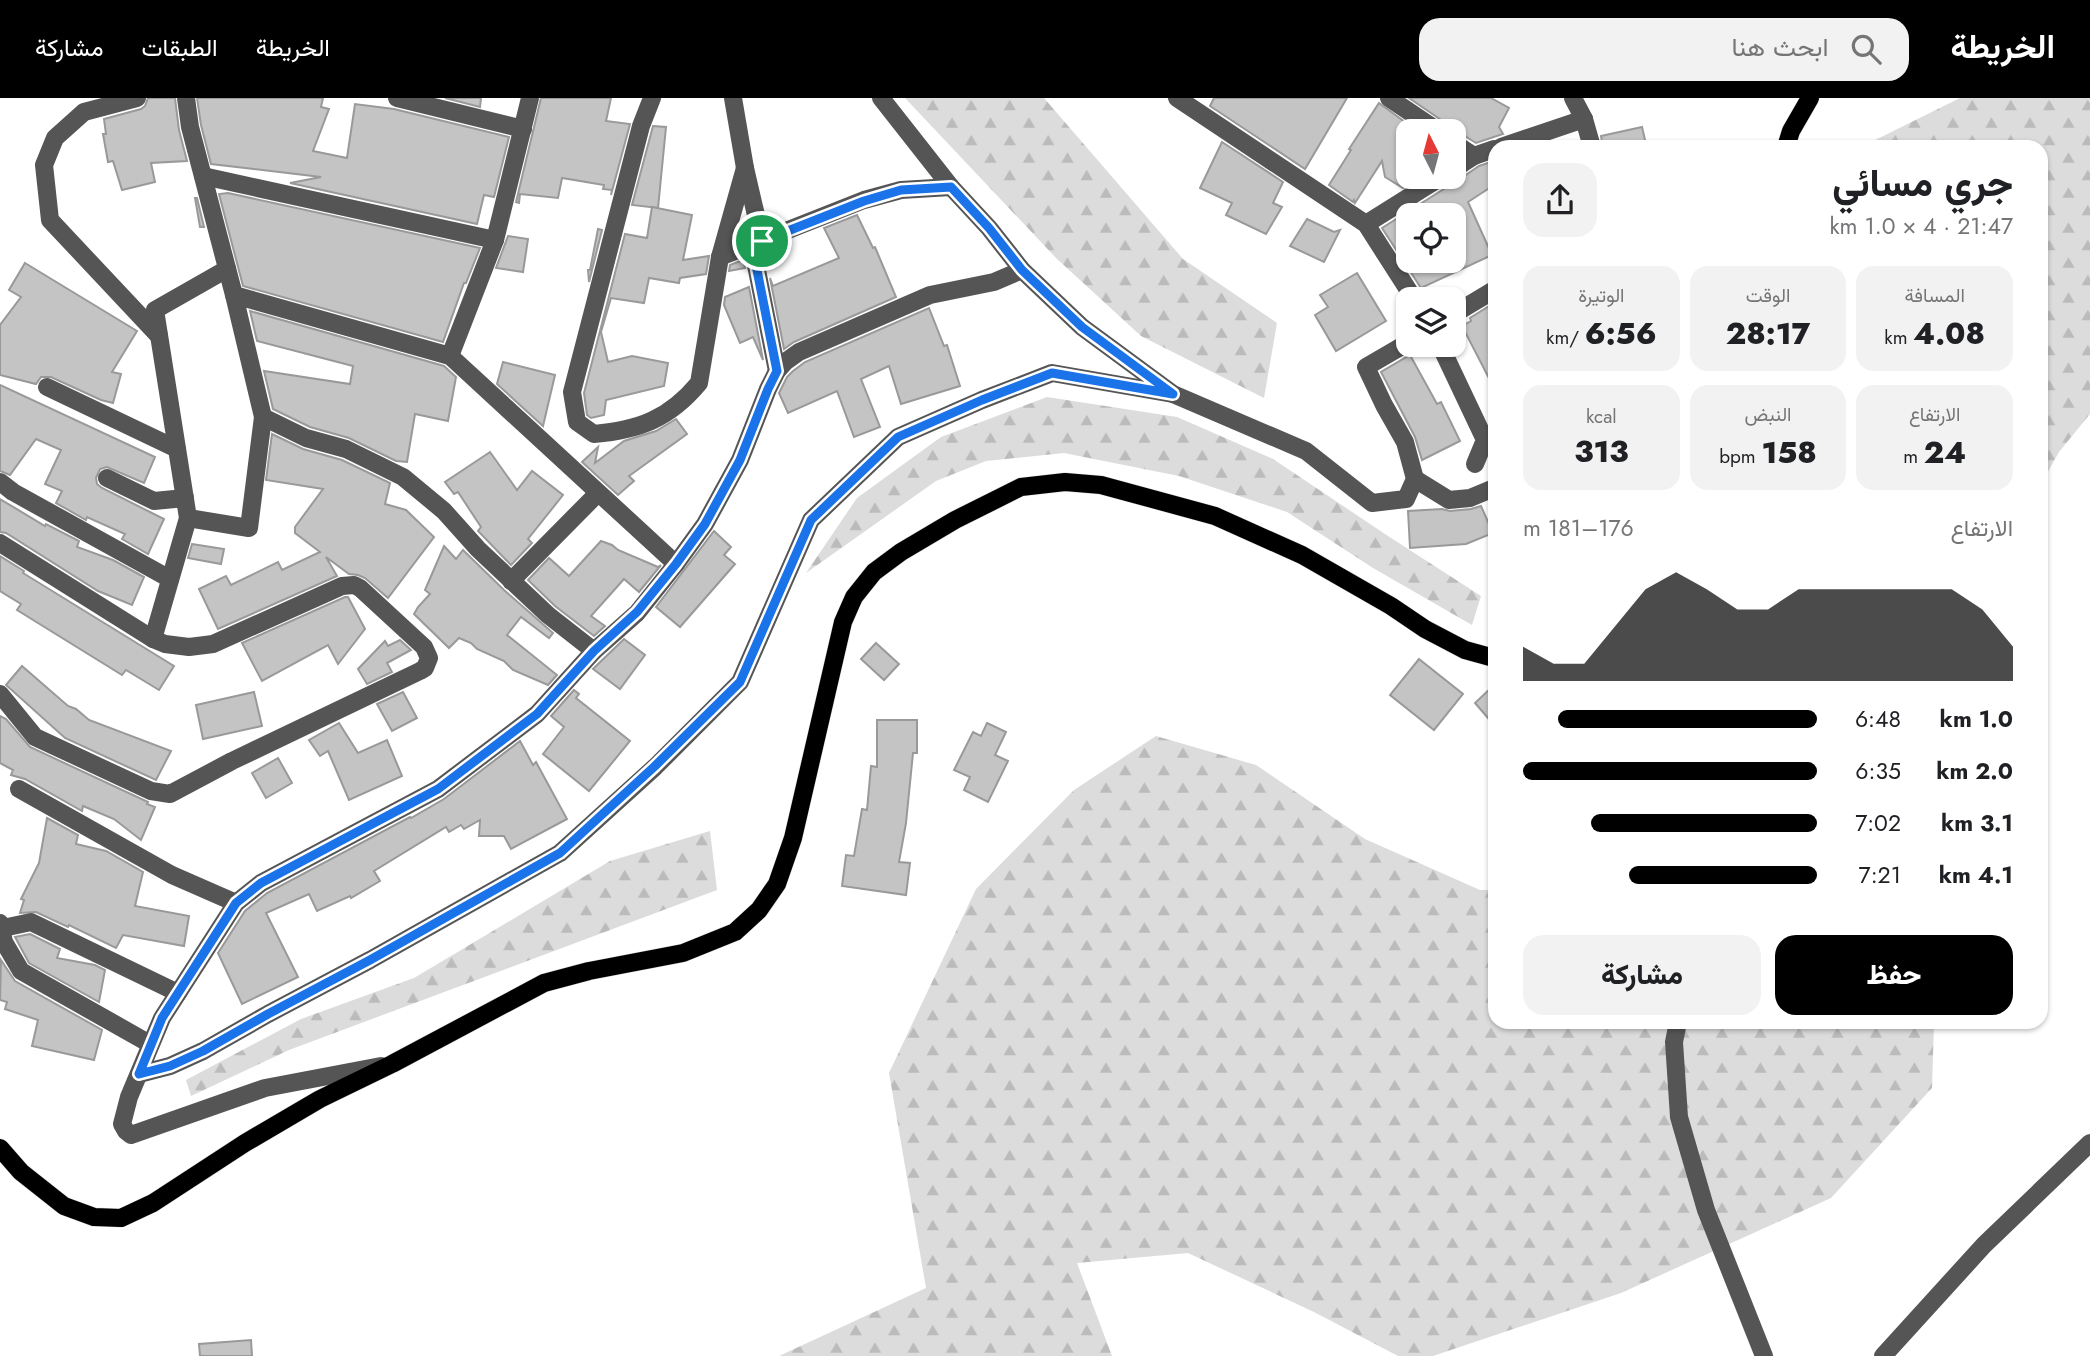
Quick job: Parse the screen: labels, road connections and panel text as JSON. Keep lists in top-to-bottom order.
{
  "north": "top",
  "page": {
    "header": "الخريطة",
    "search": "ابحث هنا",
    "nav": ["الخريطة", "الطبقات", "مشاركة"],
    "heading": ["جري مسائي", "21:47 · 4 × 1.0 km"],
    "stats": [
      ["المسافة", "4.08 km"],
      ["الوقت", "28:17"],
      ["الوتيرة", "6:56 /km"],
      ["الارتفاع", "24 m"],
      ["النبض", "158 bpm"],
      ["kcal", "313"]
    ],
    "chart": ["الارتفاع", "176–181 m"],
    "list": [
      {
        "name": "1.0 km",
        "note": "6:48"
      },
      {
        "name": "2.0 km",
        "note": "6:35"
      },
      {
        "name": "3.1 km",
        "note": "7:02"
      },
      {
        "name": "4.1 km",
        "note": "7:21"
      }
    ],
    "buttons": ["حفظ", "مشاركة"]
  }
}
